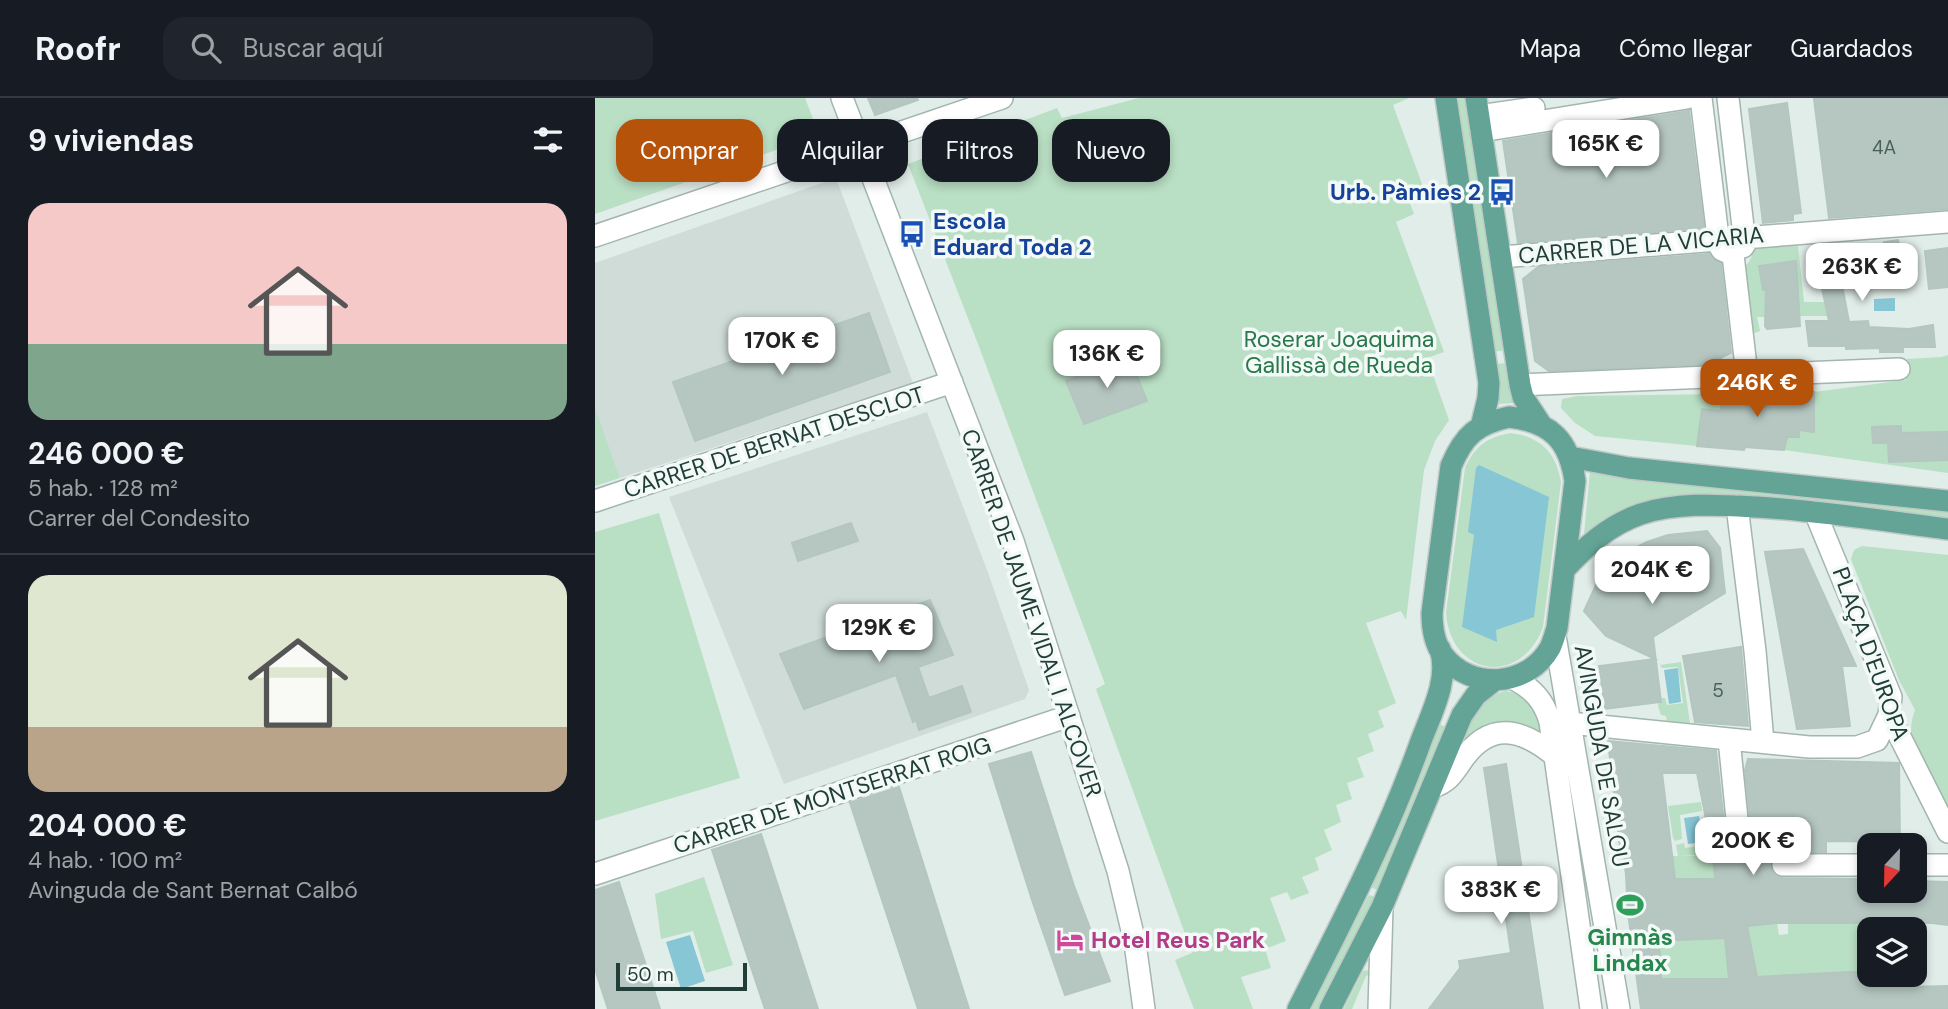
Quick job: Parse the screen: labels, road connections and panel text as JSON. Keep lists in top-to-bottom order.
{
  "streets": {
    "street": [
      "CARRER DE LA VICARIA",
      "CARRER DE BERNAT DESCLOT",
      "CARRER DE JAUME VIDAL I ALCOVER",
      "PLAÇA D'EUROPA",
      "AVINGUDA DE SALOU",
      "CARRER DE MONTSERRAT ROIG"
    ]
  },
  "crossings": [
    ["CARRER DE BERNAT DESCLOT", "CARRER DE JAUME VIDAL I ALCOVER"],
    ["CARRER DE JAUME VIDAL I ALCOVER", "CARRER DE MONTSERRAT ROIG"]
  ],
  "parks": ["Roserar Joaquima Gallissà de Rueda"],
  "places": {
    "bus stop": ["Urb. Pàmies 2", "Escola Eduard Toda 2"],
    "sports": ["Gimnàs Lindax"],
    "hotel": ["Hotel Reus Park"]
  },
  "house_numbers": ["4A", "5"],
  "scale_bar": "50 m",
  "north": "bottom",
  "page": {
    "header": "Roofr",
    "search": "Buscar aquí",
    "nav": ["Mapa", "Cómo llegar", "Guardados"],
    "heading": "9 viviendas",
    "chip": [
      "Comprar",
      "Alquilar",
      "Filtros",
      "Nuevo"
    ],
    "price": [
      "165K €",
      "263K €",
      "170K €",
      "136K €",
      "246K €",
      "204K €",
      "129K €",
      "200K €",
      "383K €"
    ],
    "list": [
      {
        "name": "246 000 €",
        "note": "5 hab. · 128 m² · Carrer del Condesito"
      },
      {
        "name": "204 000 €",
        "note": "4 hab. · 100 m² · Avinguda de Sant Bernat Calbó"
      }
    ],
    "scale": "50 m"
  }
}
